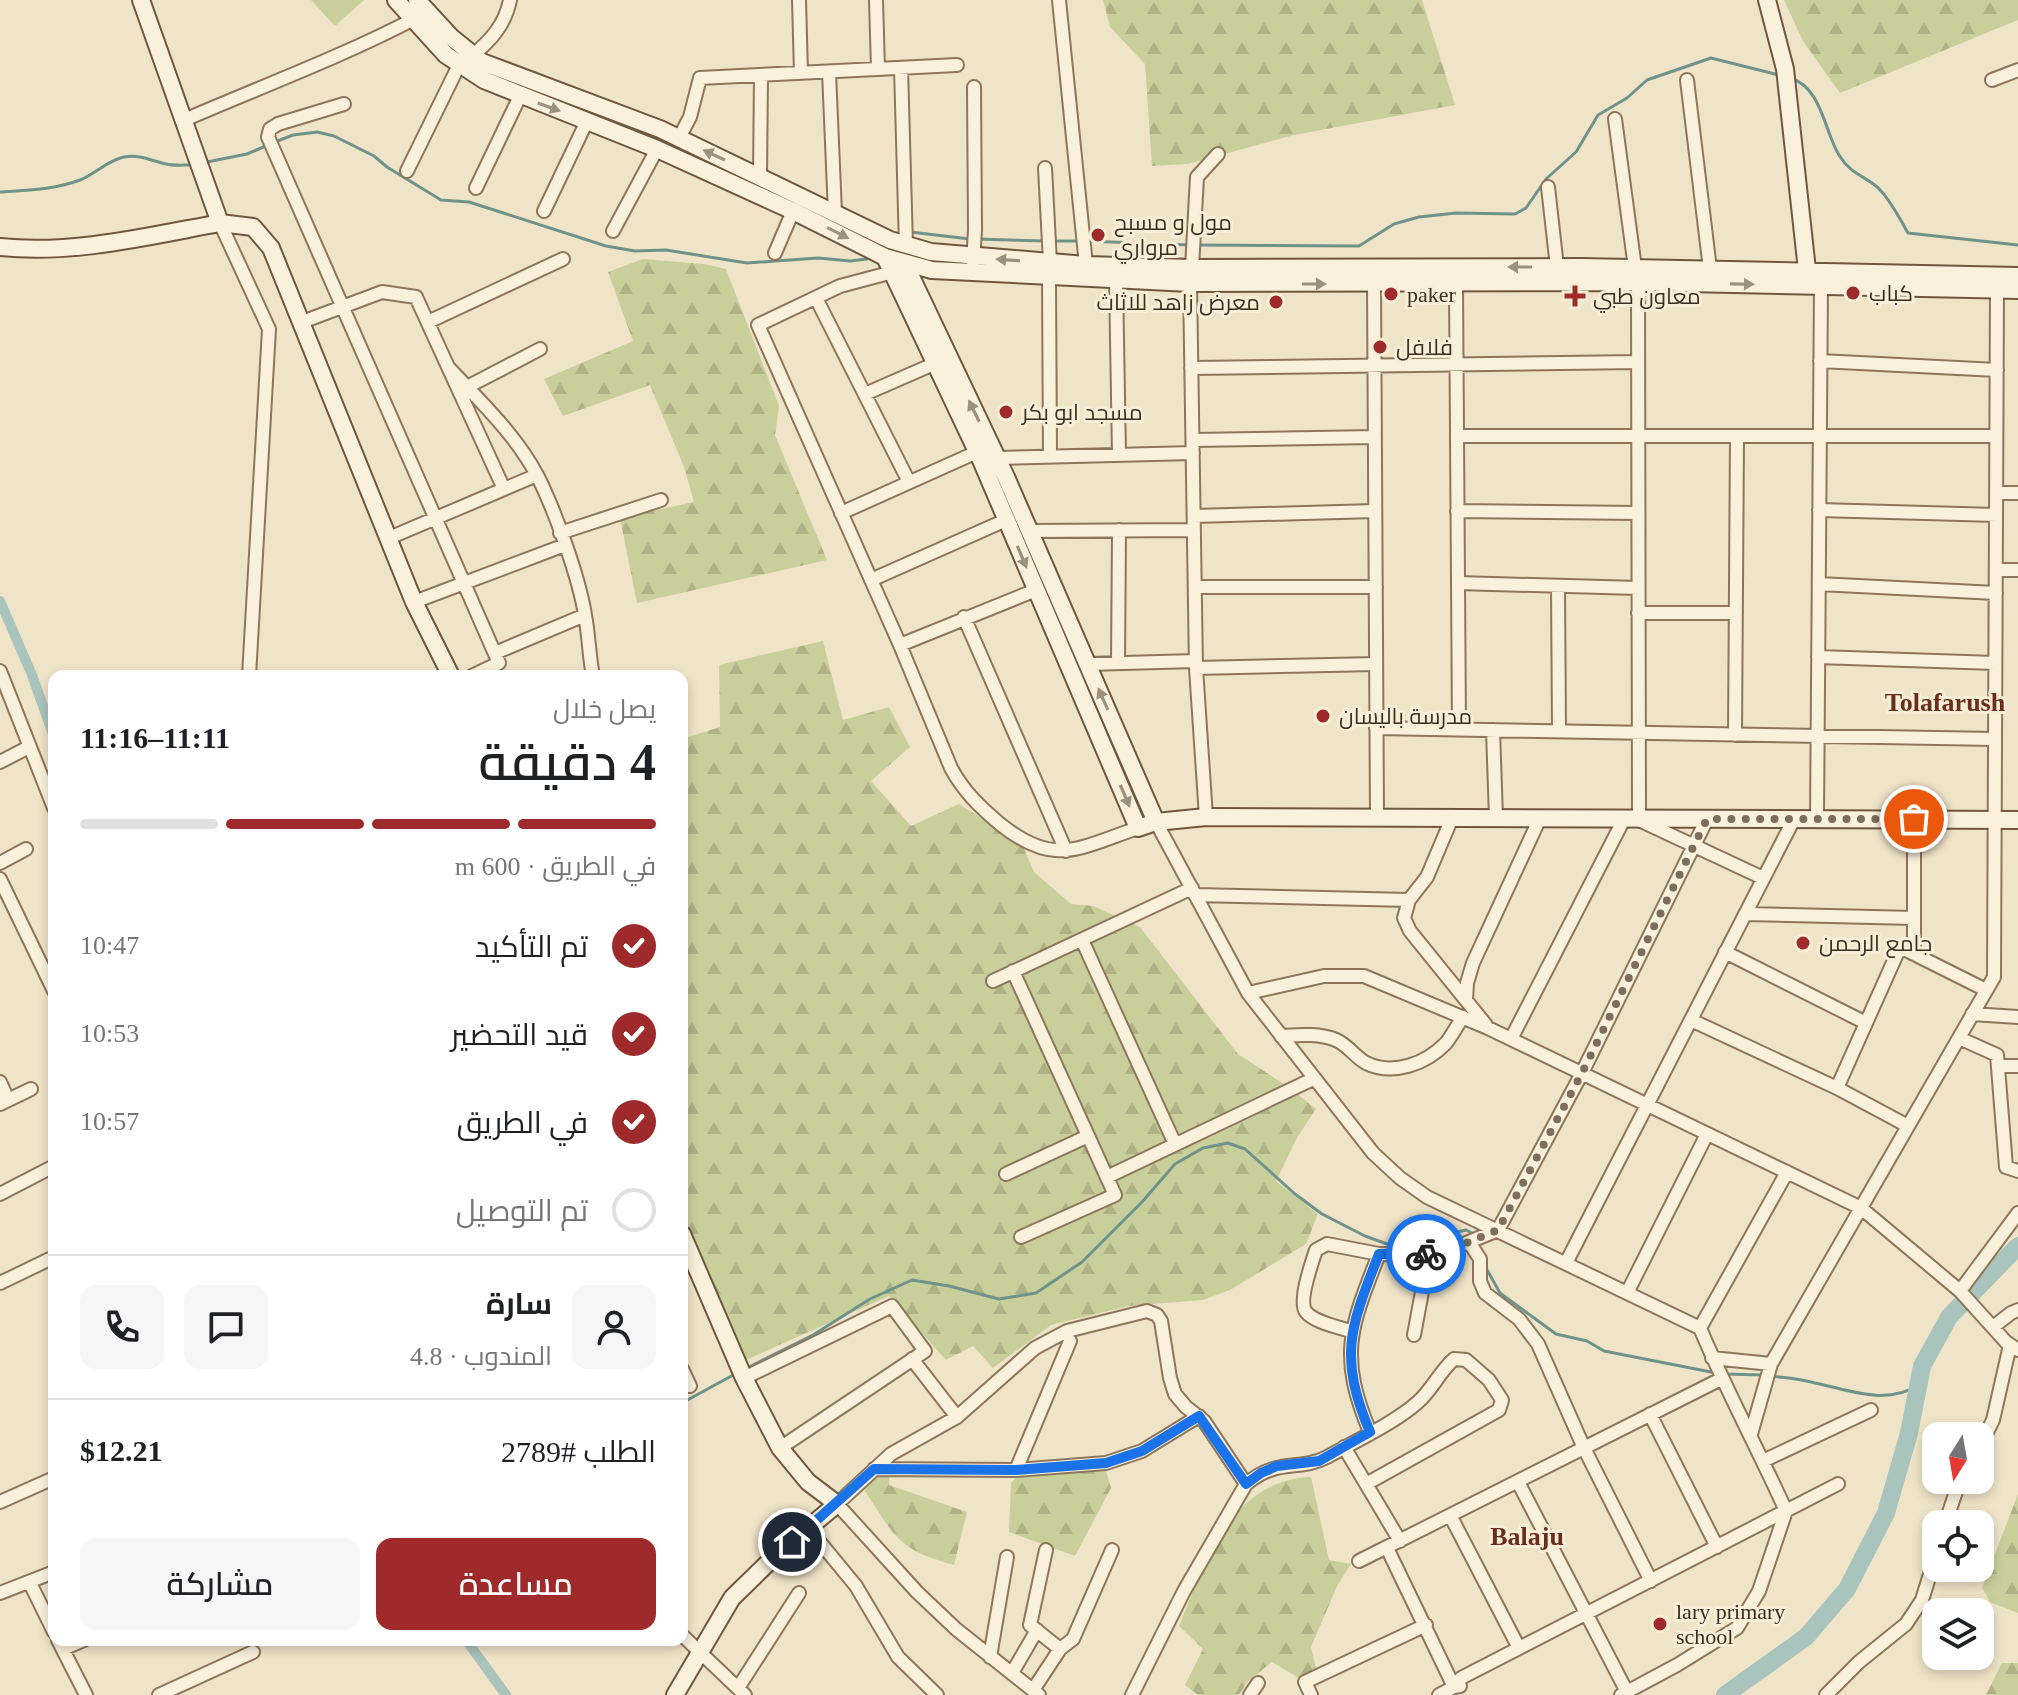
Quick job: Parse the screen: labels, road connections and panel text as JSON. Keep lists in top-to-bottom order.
{
  "districts": ["Tolafarush", "Balaju"],
  "places": {
    "other": [
      "مول و مسبح مرواري",
      "كباب",
      "paker",
      "معرض زاهد للاثاث",
      "فلافل",
      "مسجد ابو بكر",
      "مدرسة بالیسان",
      "جامع الرحمن",
      "lary primary school"
    ],
    "health": ["معاون طبي"]
  },
  "north": "bottom",
  "page": {
    "heading": ["4 دقيقة", "يصل خلال", "11:11–11:16"],
    "panel": [
      "سارة",
      "المندوب · 4.8",
      "الطلب #2789",
      "$12.21"
    ],
    "bar": "في الطريق · 600 m",
    "list": [
      ["تم التأكيد", "10:47"],
      ["قيد التحضير", "10:53"],
      ["في الطريق", "10:57"],
      "تم التوصيل"
    ],
    "buttons": ["مساعدة", "مشاركة"]
  }
}
